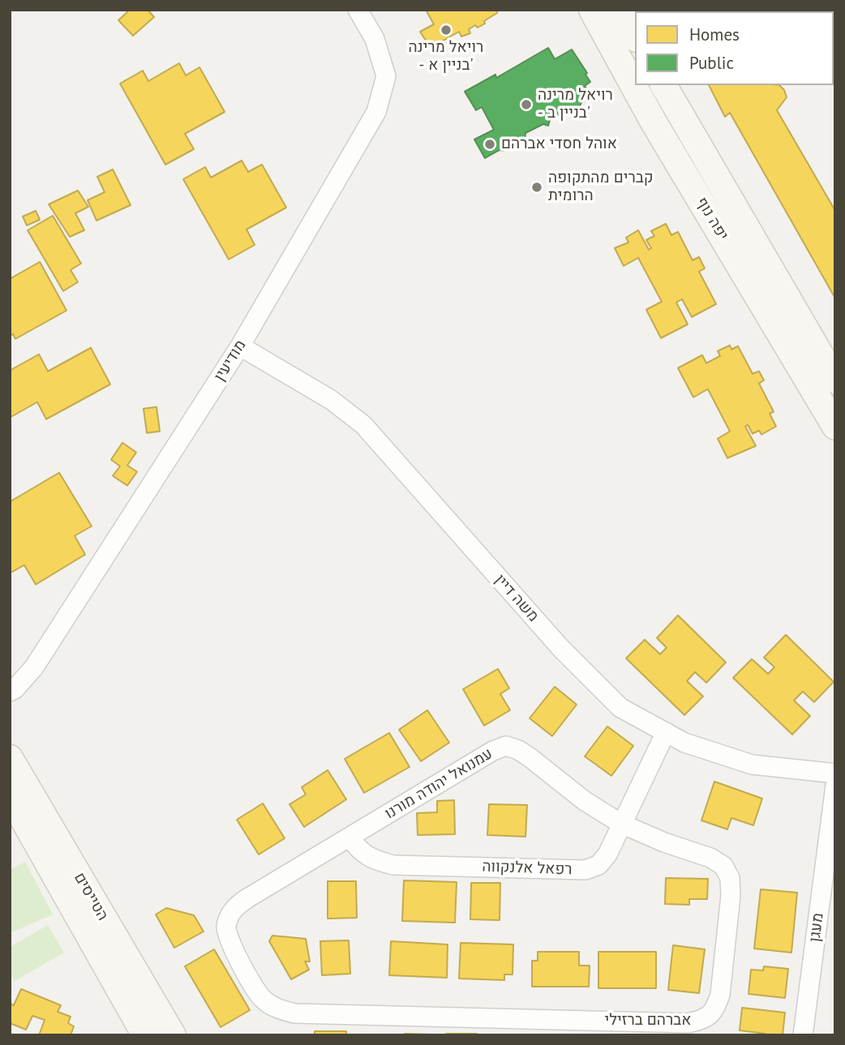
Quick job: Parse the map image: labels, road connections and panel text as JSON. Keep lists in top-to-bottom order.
{
  "streets": {
    "main road": ["יפה נוף", "הטייסים"],
    "street": [
      "מודיעין",
      "משה דיין",
      "עמנואל יהודה מורנו",
      "רפאל אלנקווה",
      "מעגן",
      "אברהם ברזילי"
    ]
  },
  "crossings": [
    ["מודיעין", "משה דיין"],
    ["משה דיין", "רפאל אלנקווה"],
    ["עמנואל יהודה מורנו", "רפאל אלנקווה"],
    ["עמנואל יהודה מורנו", "אברהם ברזילי"]
  ],
  "places": [
    "רויאל מרינה - בניין א'",
    "רויאל מרינה - בניין ב'",
    "אוהל חסדי אברהם",
    "קברים מהתקופה הרומית"
  ],
  "legend": ["Homes", "Public"]
}
